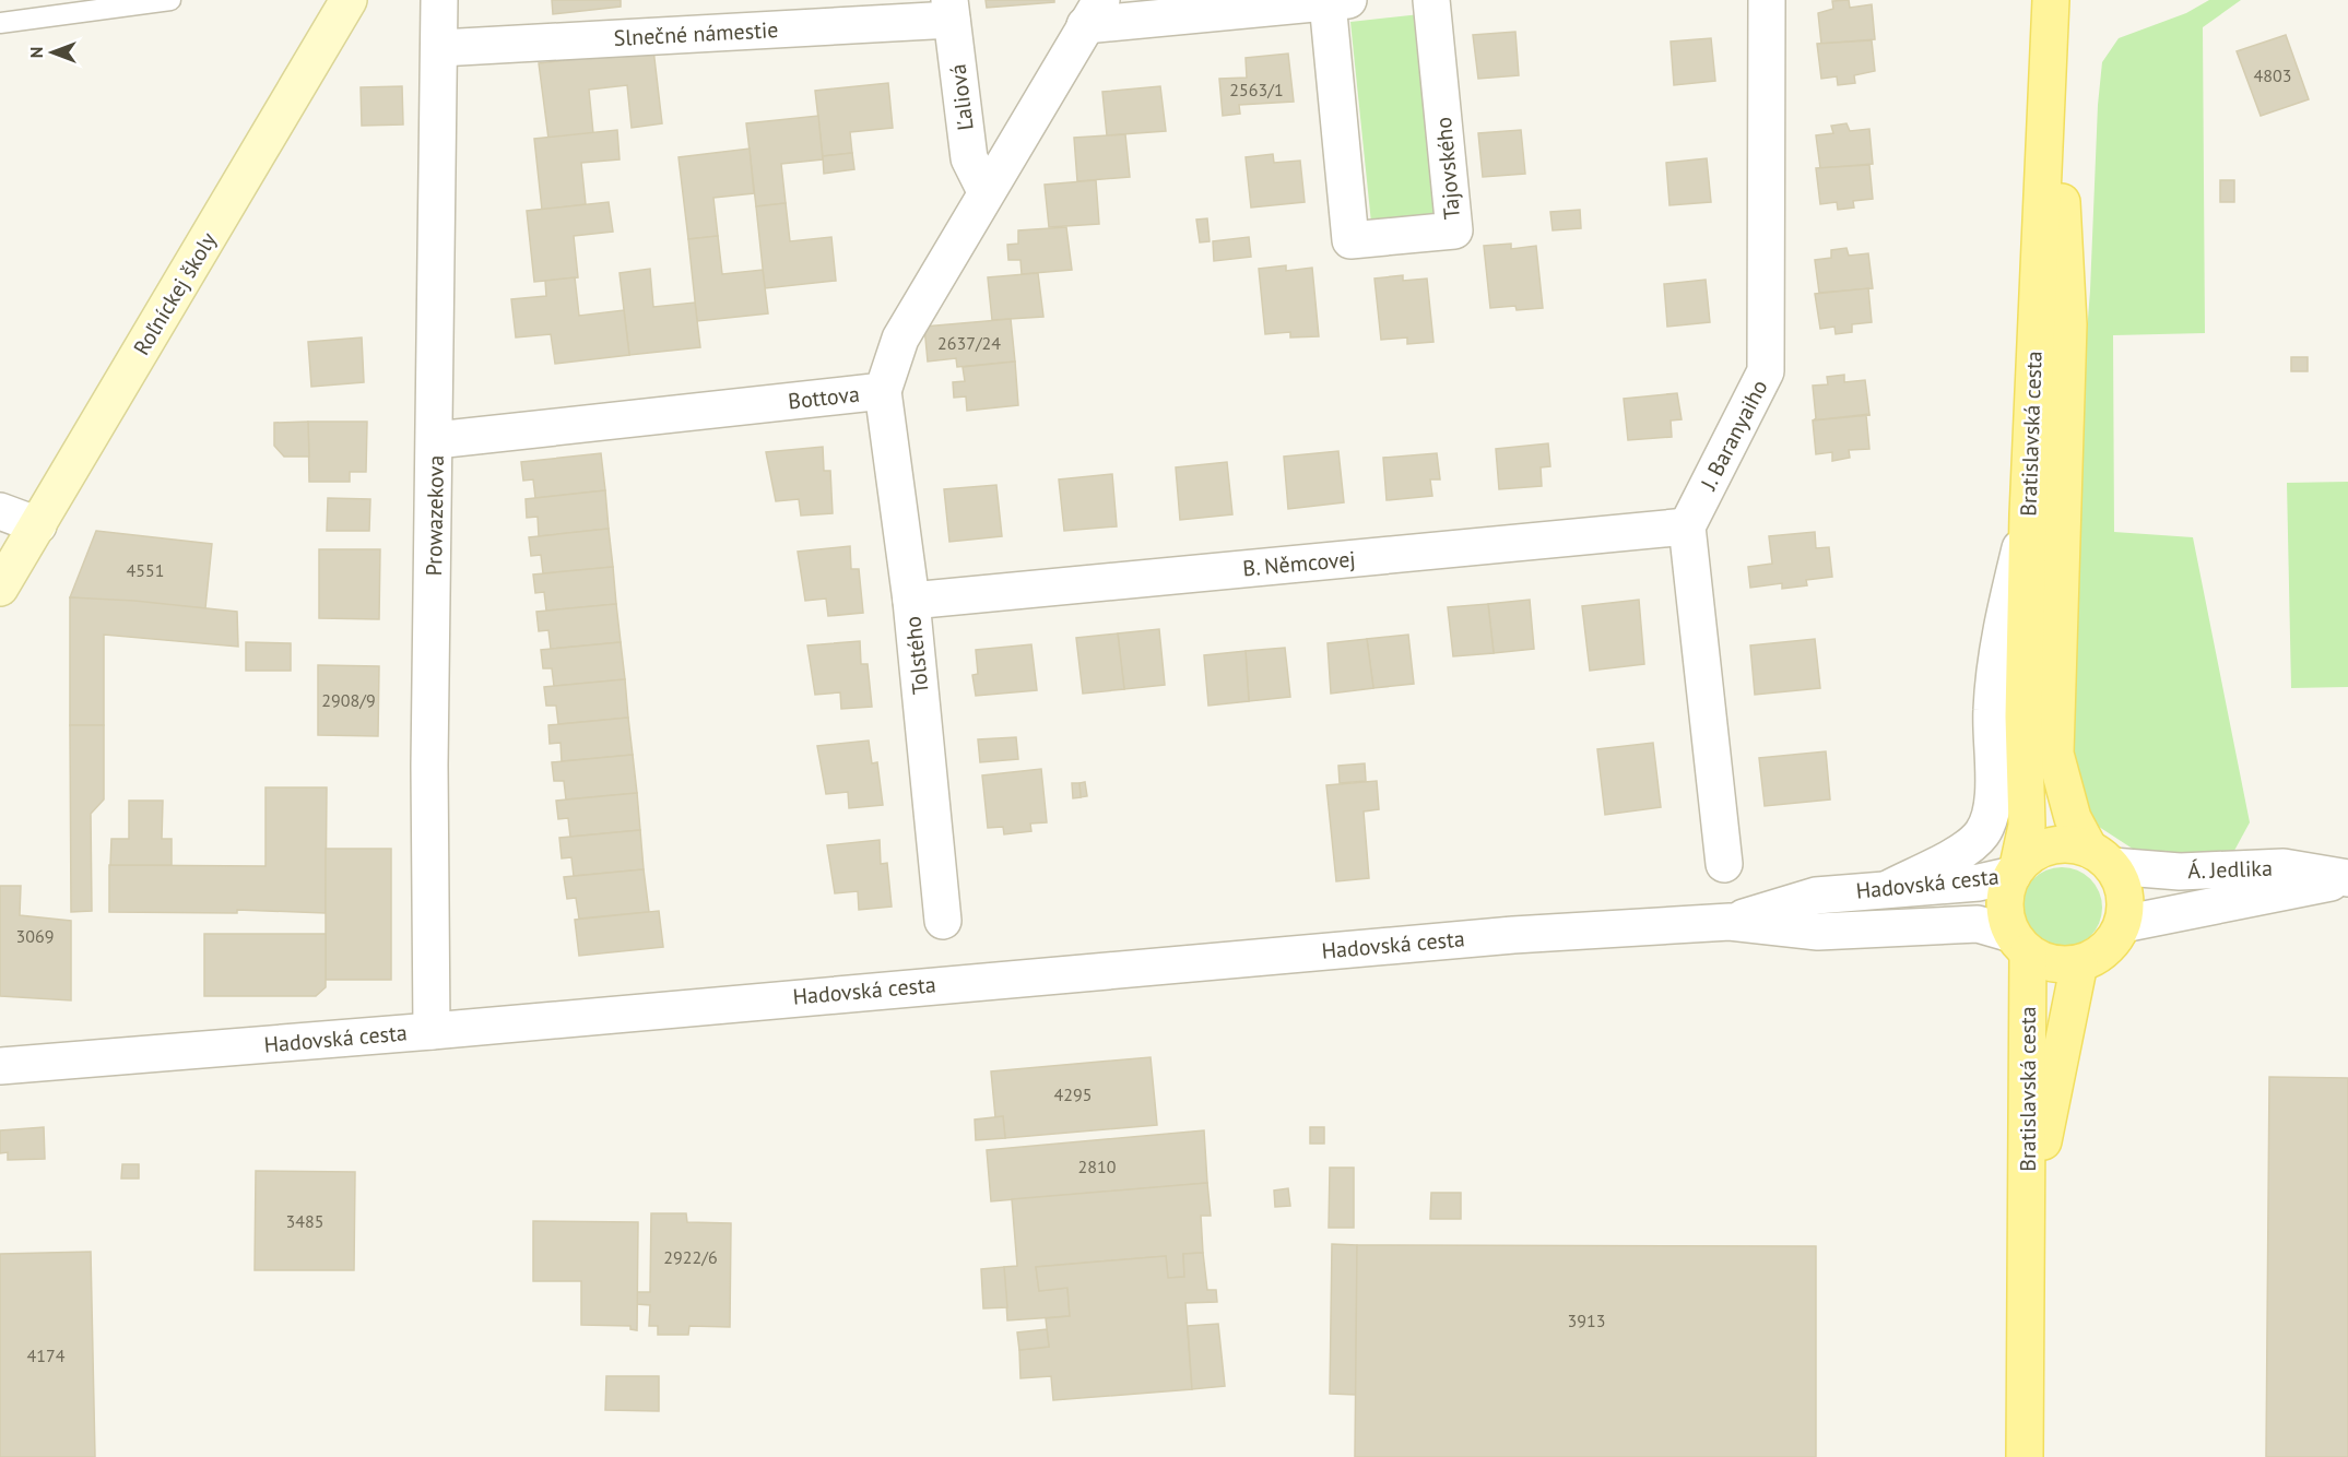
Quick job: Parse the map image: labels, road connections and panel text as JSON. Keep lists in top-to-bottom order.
{
  "streets": {
    "main road": ["Roľníckej školy", "Bratislavská cesta"],
    "street": [
      "Slnečné námestie",
      "Ľaliová",
      "Tajovského",
      "Bottova",
      "J. Baranyaiho",
      "Prowazekova",
      "B. Němcovej",
      "Tolstého",
      "Á. Jedlika",
      "Hadovská cesta"
    ]
  },
  "crossings": [
    ["Slnečné námestie", "Ľaliová"],
    ["Slnečné námestie", "Prowazekova"],
    ["Ľaliová", "Bottova"],
    ["Tajovského", "Bottova"],
    ["Bottova", "Prowazekova"],
    ["Bottova", "Tolstého"],
    ["Bratislavská cesta", "Á. Jedlika"],
    ["Bratislavská cesta", "Hadovská cesta"],
    ["J. Baranyaiho", "B. Němcovej"],
    ["Prowazekova", "Hadovská cesta"],
    ["B. Němcovej", "Tolstého"],
    ["Á. Jedlika", "Hadovská cesta"]
  ],
  "house_numbers": [
    "4803",
    "2563/1",
    "2637/24",
    "4551",
    "2908/9",
    "3069",
    "4295",
    "2810",
    "3485",
    "2922/6",
    "3913",
    "4174"
  ],
  "north": "left"
}
